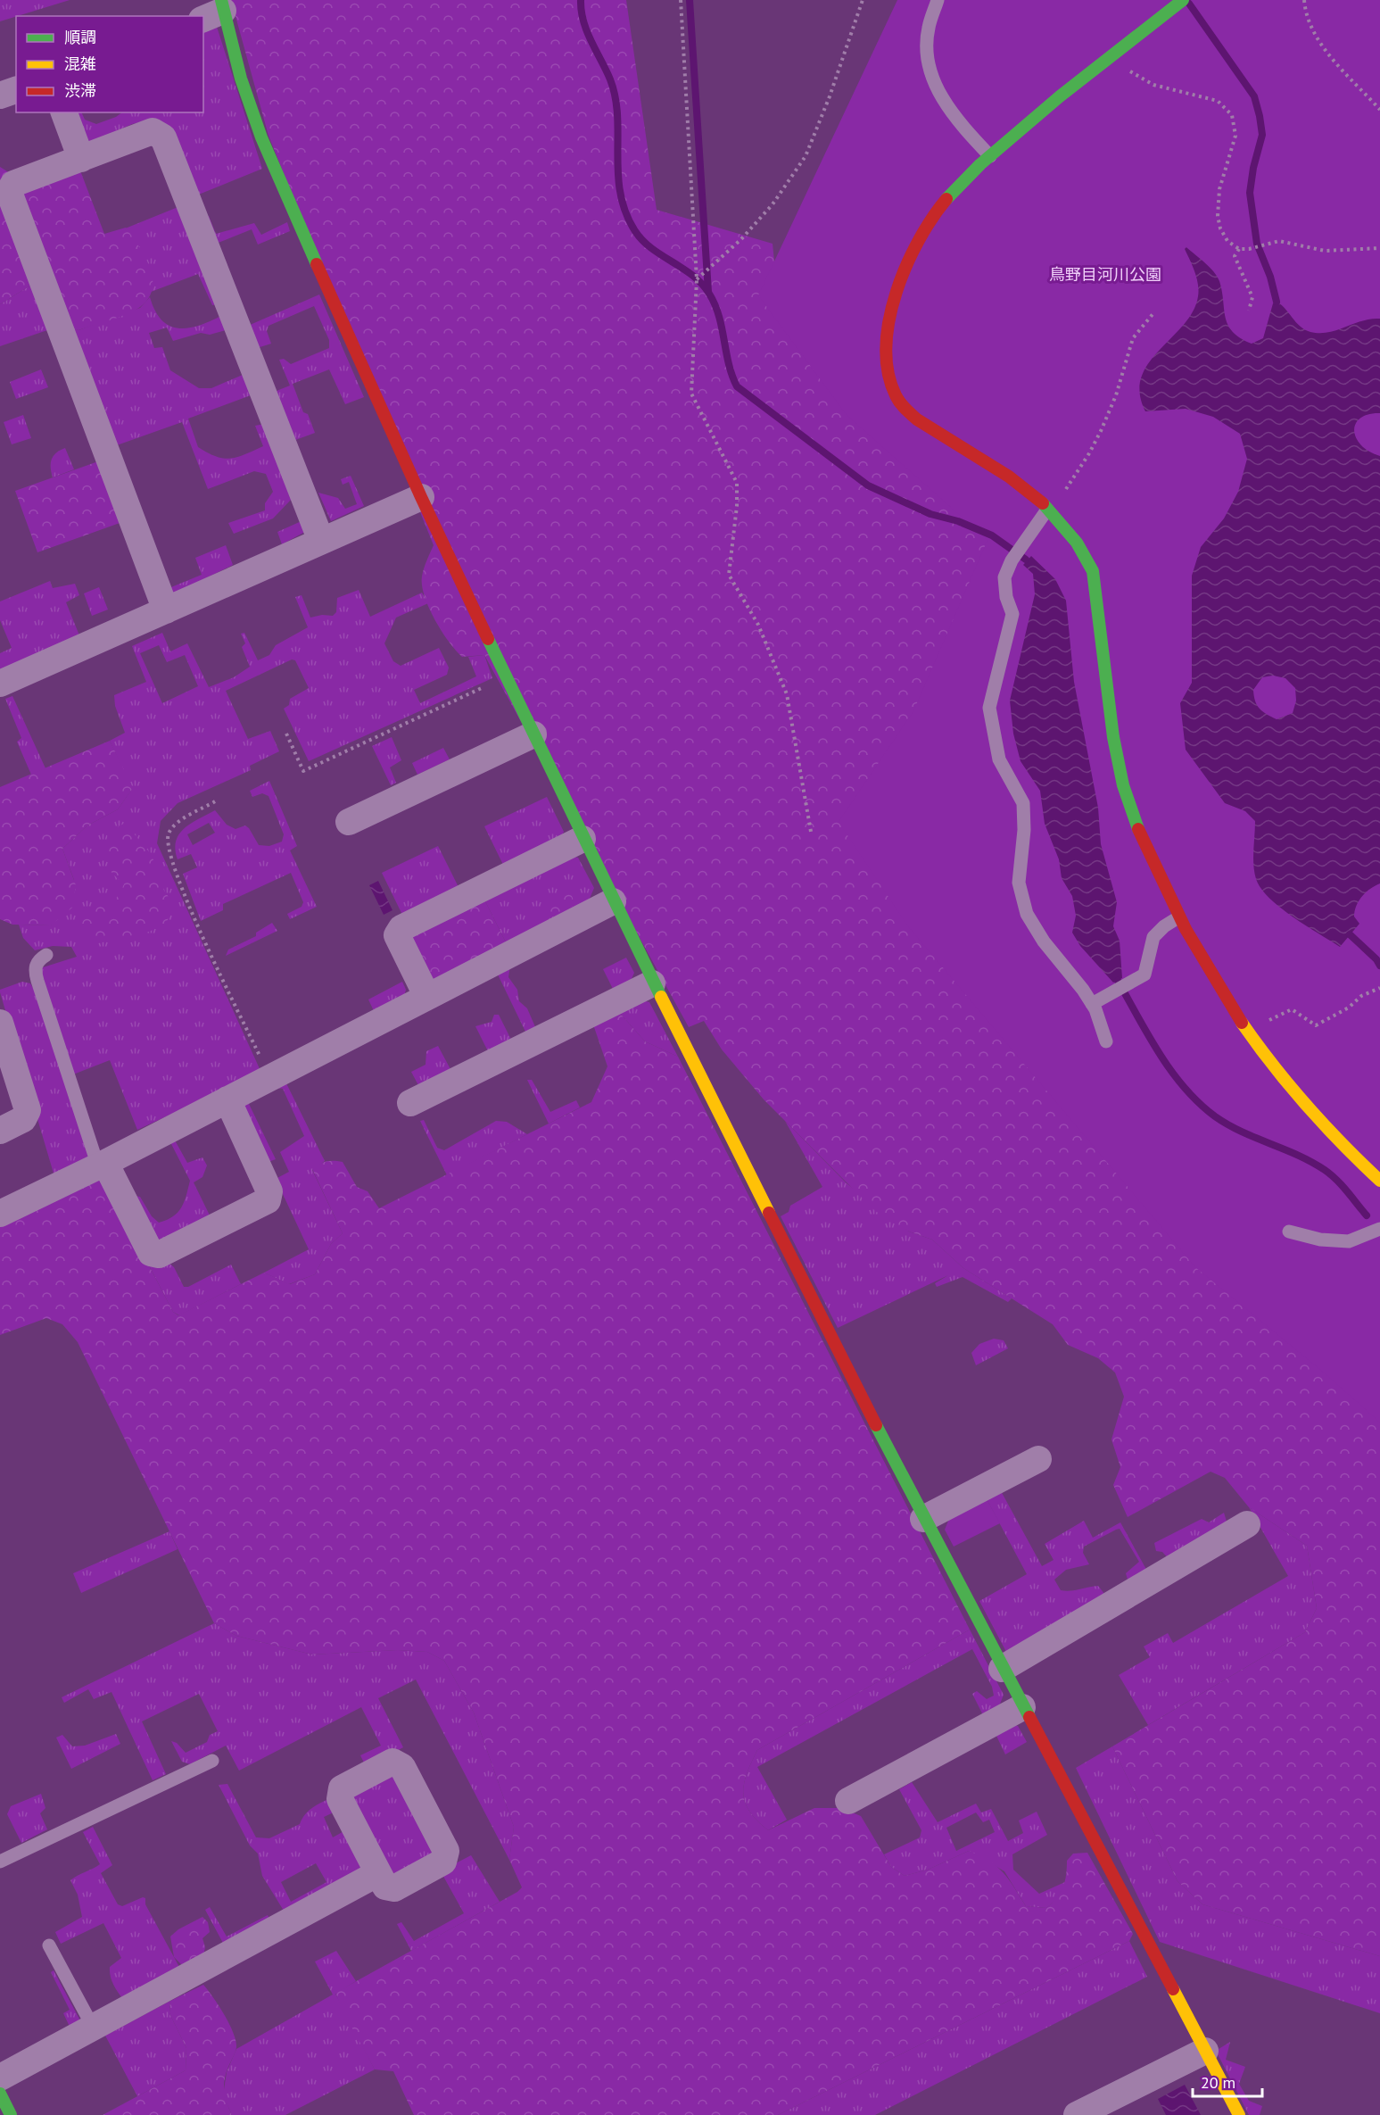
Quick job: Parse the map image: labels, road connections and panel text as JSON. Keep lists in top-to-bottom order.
{
  "parks": ["鳥野目河川公園"],
  "legend": ["順調", "混雑", "渋滞"],
  "scale_bar": "20 m"
}
